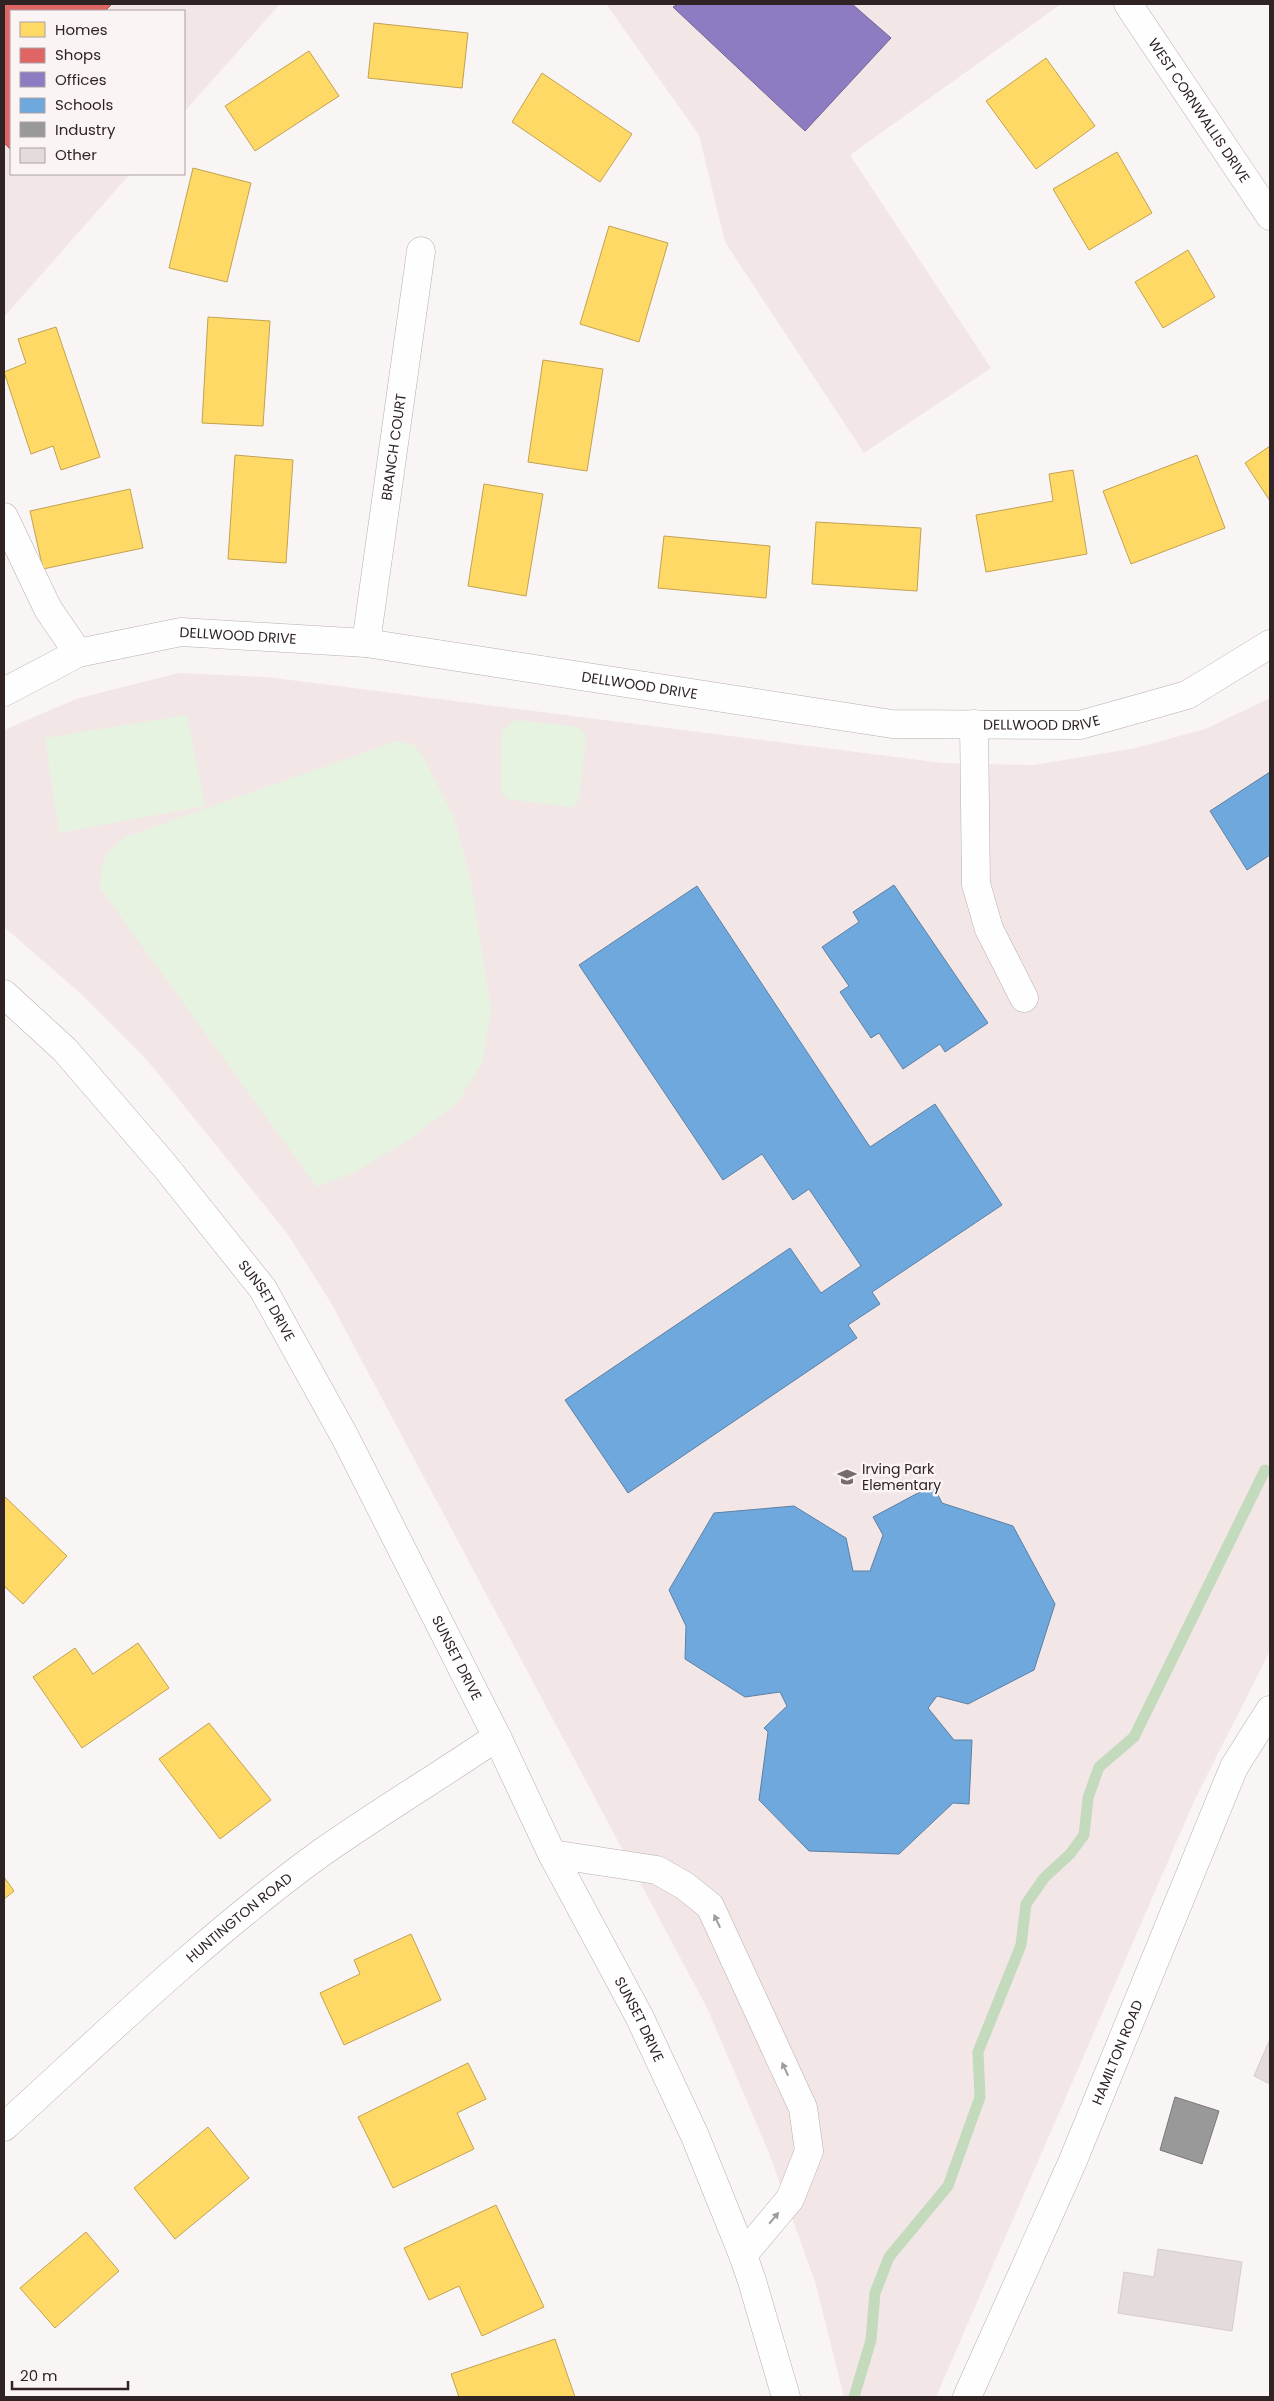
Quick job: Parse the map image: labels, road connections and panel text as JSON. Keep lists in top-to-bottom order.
{
  "streets": {
    "street": [
      "WEST CORNWALLIS DRIVE",
      "BRANCH COURT",
      "DELLWOOD DRIVE",
      "SUNSET DRIVE",
      "HUNTINGTON ROAD",
      "HAMILTON ROAD"
    ]
  },
  "crossings": [
    ["BRANCH COURT", "DELLWOOD DRIVE"],
    ["SUNSET DRIVE", "HUNTINGTON ROAD"]
  ],
  "places": {
    "school or university": ["Irving Park Elementary"]
  },
  "legend": [
    "Homes",
    "Shops",
    "Offices",
    "Schools",
    "Industry",
    "Other"
  ],
  "scale_bar": "20 m"
}
